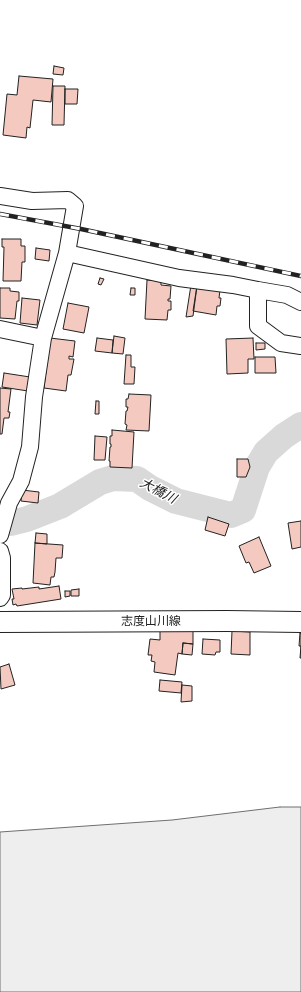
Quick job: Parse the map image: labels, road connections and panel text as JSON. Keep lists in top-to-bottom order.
{
  "streets": {
    "main road": ["志度山川線"]
  },
  "water": ["大橋川"]
}
